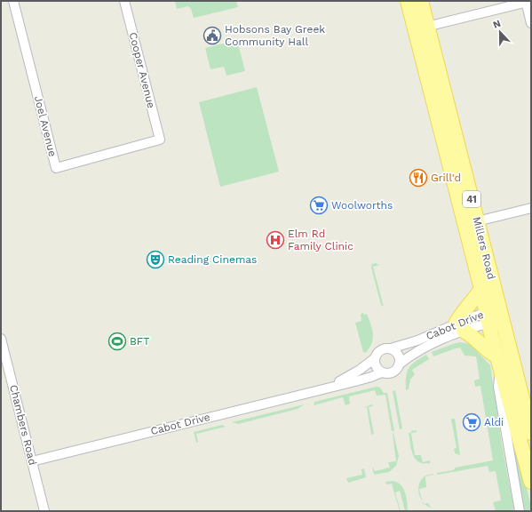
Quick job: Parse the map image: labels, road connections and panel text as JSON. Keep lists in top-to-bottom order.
{
  "streets": {
    "main road": ["41", "Millers Road"],
    "street": [
      "Cooper Avenue",
      "Joel Avenue",
      "Cabot Drive",
      "Chambers Road"
    ]
  },
  "crossings": [
    ["Cooper Avenue", "Joel Avenue"],
    ["Millers Road", "Cabot Drive"],
    ["Cabot Drive", "Chambers Road"]
  ],
  "places": {
    "public building": ["Hobsons Bay Greek Community Hall"],
    "restaurant": ["Grill'd"],
    "supermarket": ["Woolworths", "Aldi"],
    "hospital": ["Elm Rd Family Clinic"],
    "theatre": ["Reading Cinemas"],
    "sports": ["BFT"]
  },
  "north": "top"
}
